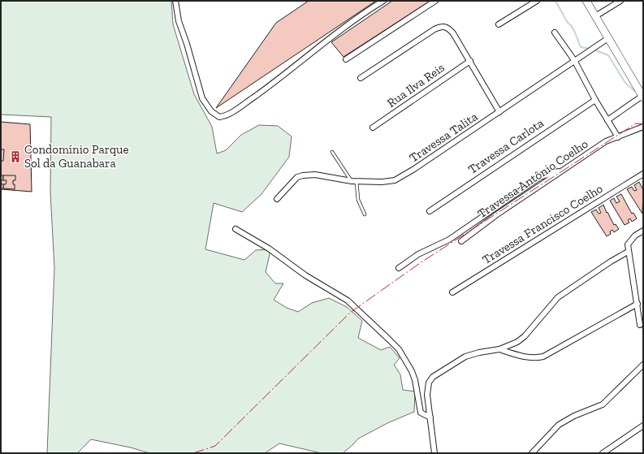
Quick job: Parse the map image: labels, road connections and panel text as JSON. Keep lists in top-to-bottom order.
{
  "streets": {
    "street": [
      "Rua Ilva Reis",
      "Travessa Talita",
      "Travessa Carlota",
      "Travessa Antônio Coelho",
      "Travessa Francisco Coelho"
    ]
  },
  "places": {
    "building": ["Condomínio Parque Sol da Guanabara"]
  }
}
